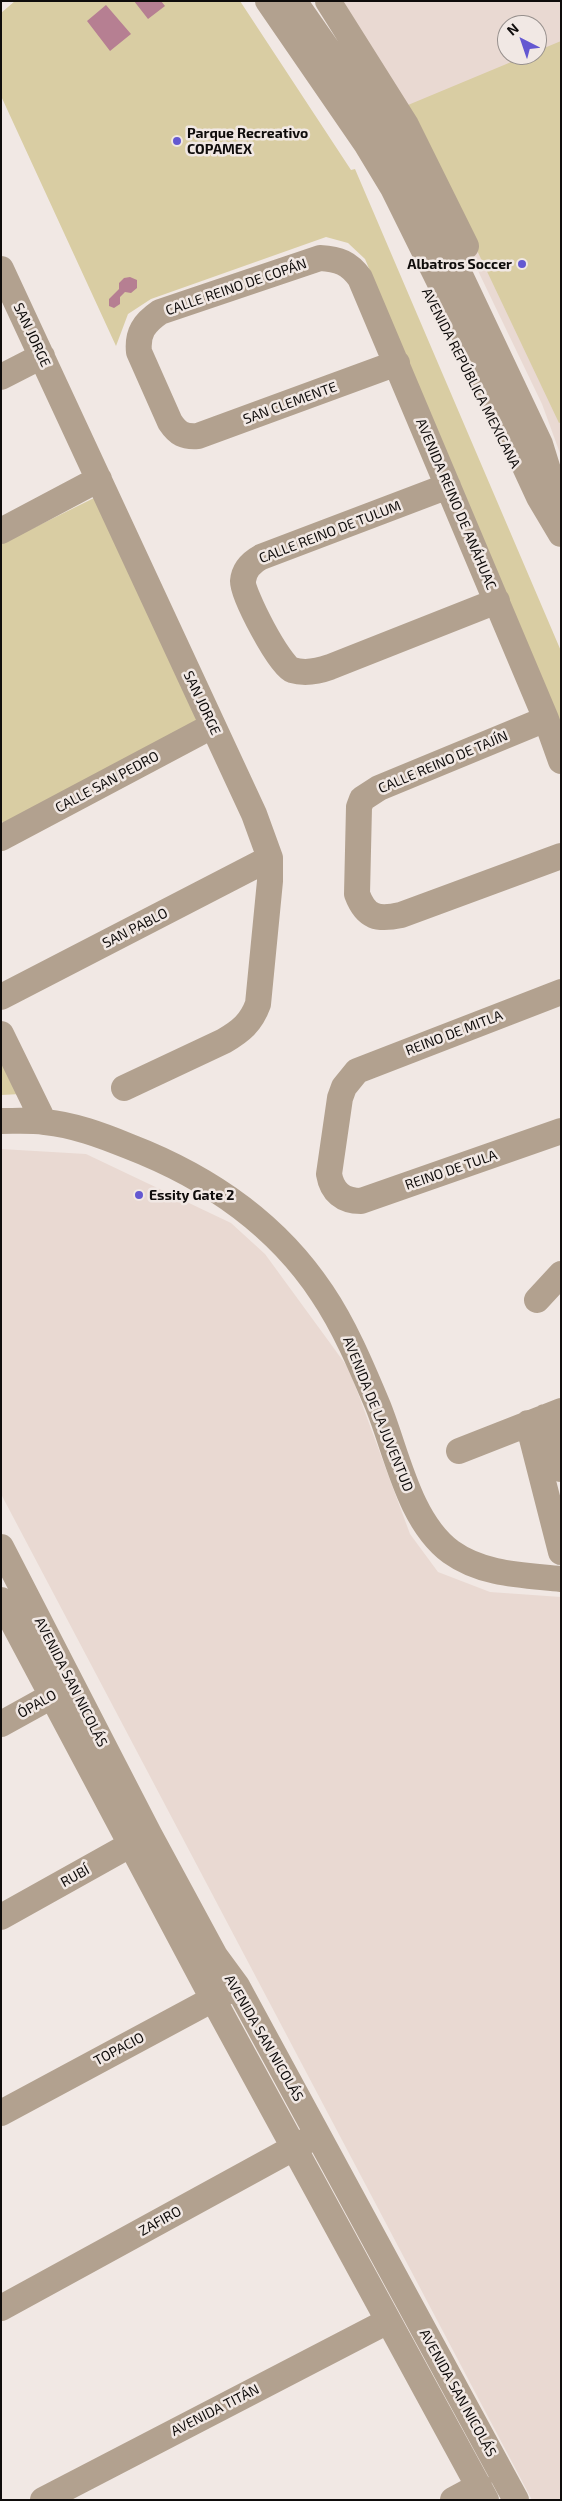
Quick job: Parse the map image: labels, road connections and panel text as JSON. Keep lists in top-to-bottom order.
{
  "streets": {
    "street": [
      "CALLE REINO DE COPÁN",
      "SAN JORGE",
      "AVENIDA REPÚBLICA MEXICANA",
      "SAN CLEMENTE",
      "AVENIDA REINO DE ANÁHUAC",
      "CALLE REINO DE TULUM",
      "CALLE REINO DE TAJÍN",
      "CALLE SAN PEDRO",
      "SAN PABLO",
      "REINO DE MITLA",
      "REINO DE TULA",
      "AVENIDA DE LA JUVENTUD",
      "AVENIDA SAN NICOLÁS",
      "ÓPALO",
      "RUBÍ",
      "TOPACIO",
      "ZAFIRO",
      "AVENIDA TITÁN"
    ]
  },
  "crossings": [
    ["CALLE REINO DE COPÁN", "SAN CLEMENTE"],
    ["CALLE REINO DE COPÁN", "AVENIDA REINO DE ANÁHUAC"],
    ["SAN JORGE", "CALLE SAN PEDRO"],
    ["SAN JORGE", "SAN PABLO"],
    ["SAN CLEMENTE", "AVENIDA REINO DE ANÁHUAC"],
    ["AVENIDA REINO DE ANÁHUAC", "CALLE REINO DE TULUM"],
    ["AVENIDA REINO DE ANÁHUAC", "CALLE REINO DE TAJÍN"],
    ["REINO DE MITLA", "REINO DE TULA"],
    ["AVENIDA SAN NICOLÁS", "ÓPALO"],
    ["AVENIDA SAN NICOLÁS", "RUBÍ"],
    ["AVENIDA SAN NICOLÁS", "TOPACIO"],
    ["AVENIDA SAN NICOLÁS", "ZAFIRO"],
    ["AVENIDA SAN NICOLÁS", "AVENIDA TITÁN"]
  ],
  "places": ["Parque Recreativo COPAMEX", "Albatros Soccer", "Essity Gate 2"],
  "north": "top left"
}
